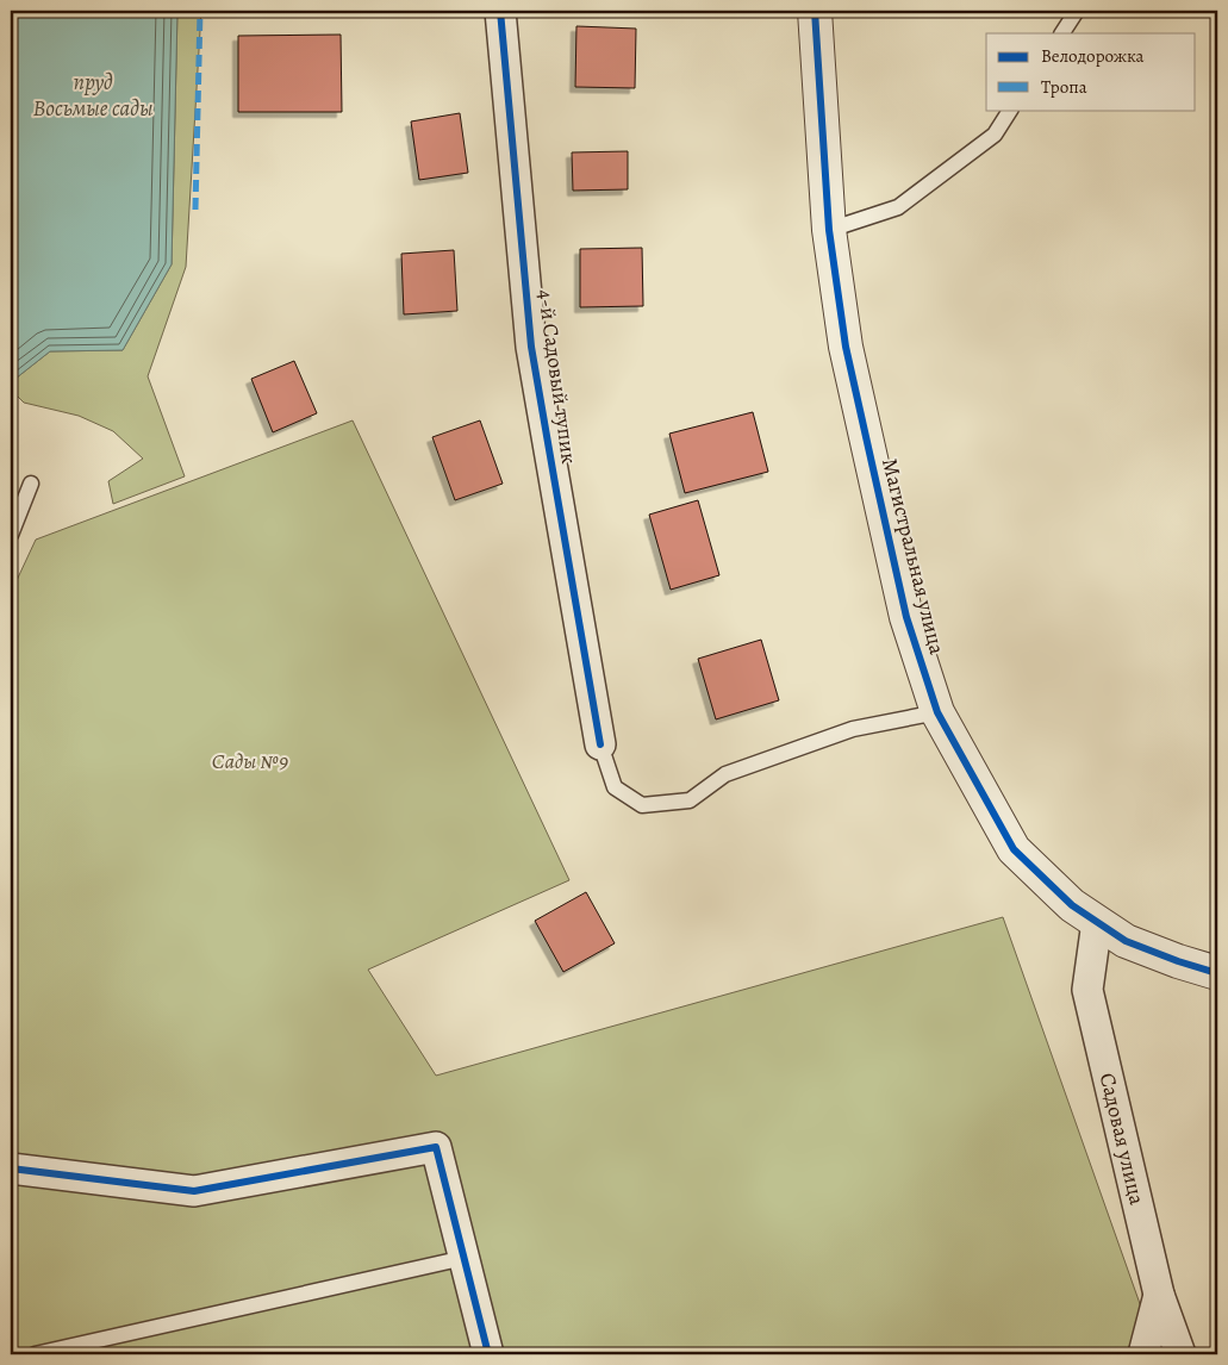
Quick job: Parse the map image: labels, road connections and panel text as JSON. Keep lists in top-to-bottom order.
{
  "streets": {
    "street": ["4-й Садовый тупик", "Магистральная улица", "Садовая улица"]
  },
  "crossings": [
    ["Магистральная улица", "Садовая улица"]
  ],
  "water": ["пруд Восьмые сады"],
  "parks": ["Сады №9"],
  "legend": ["Велодорожка", "Тропа"]
}
